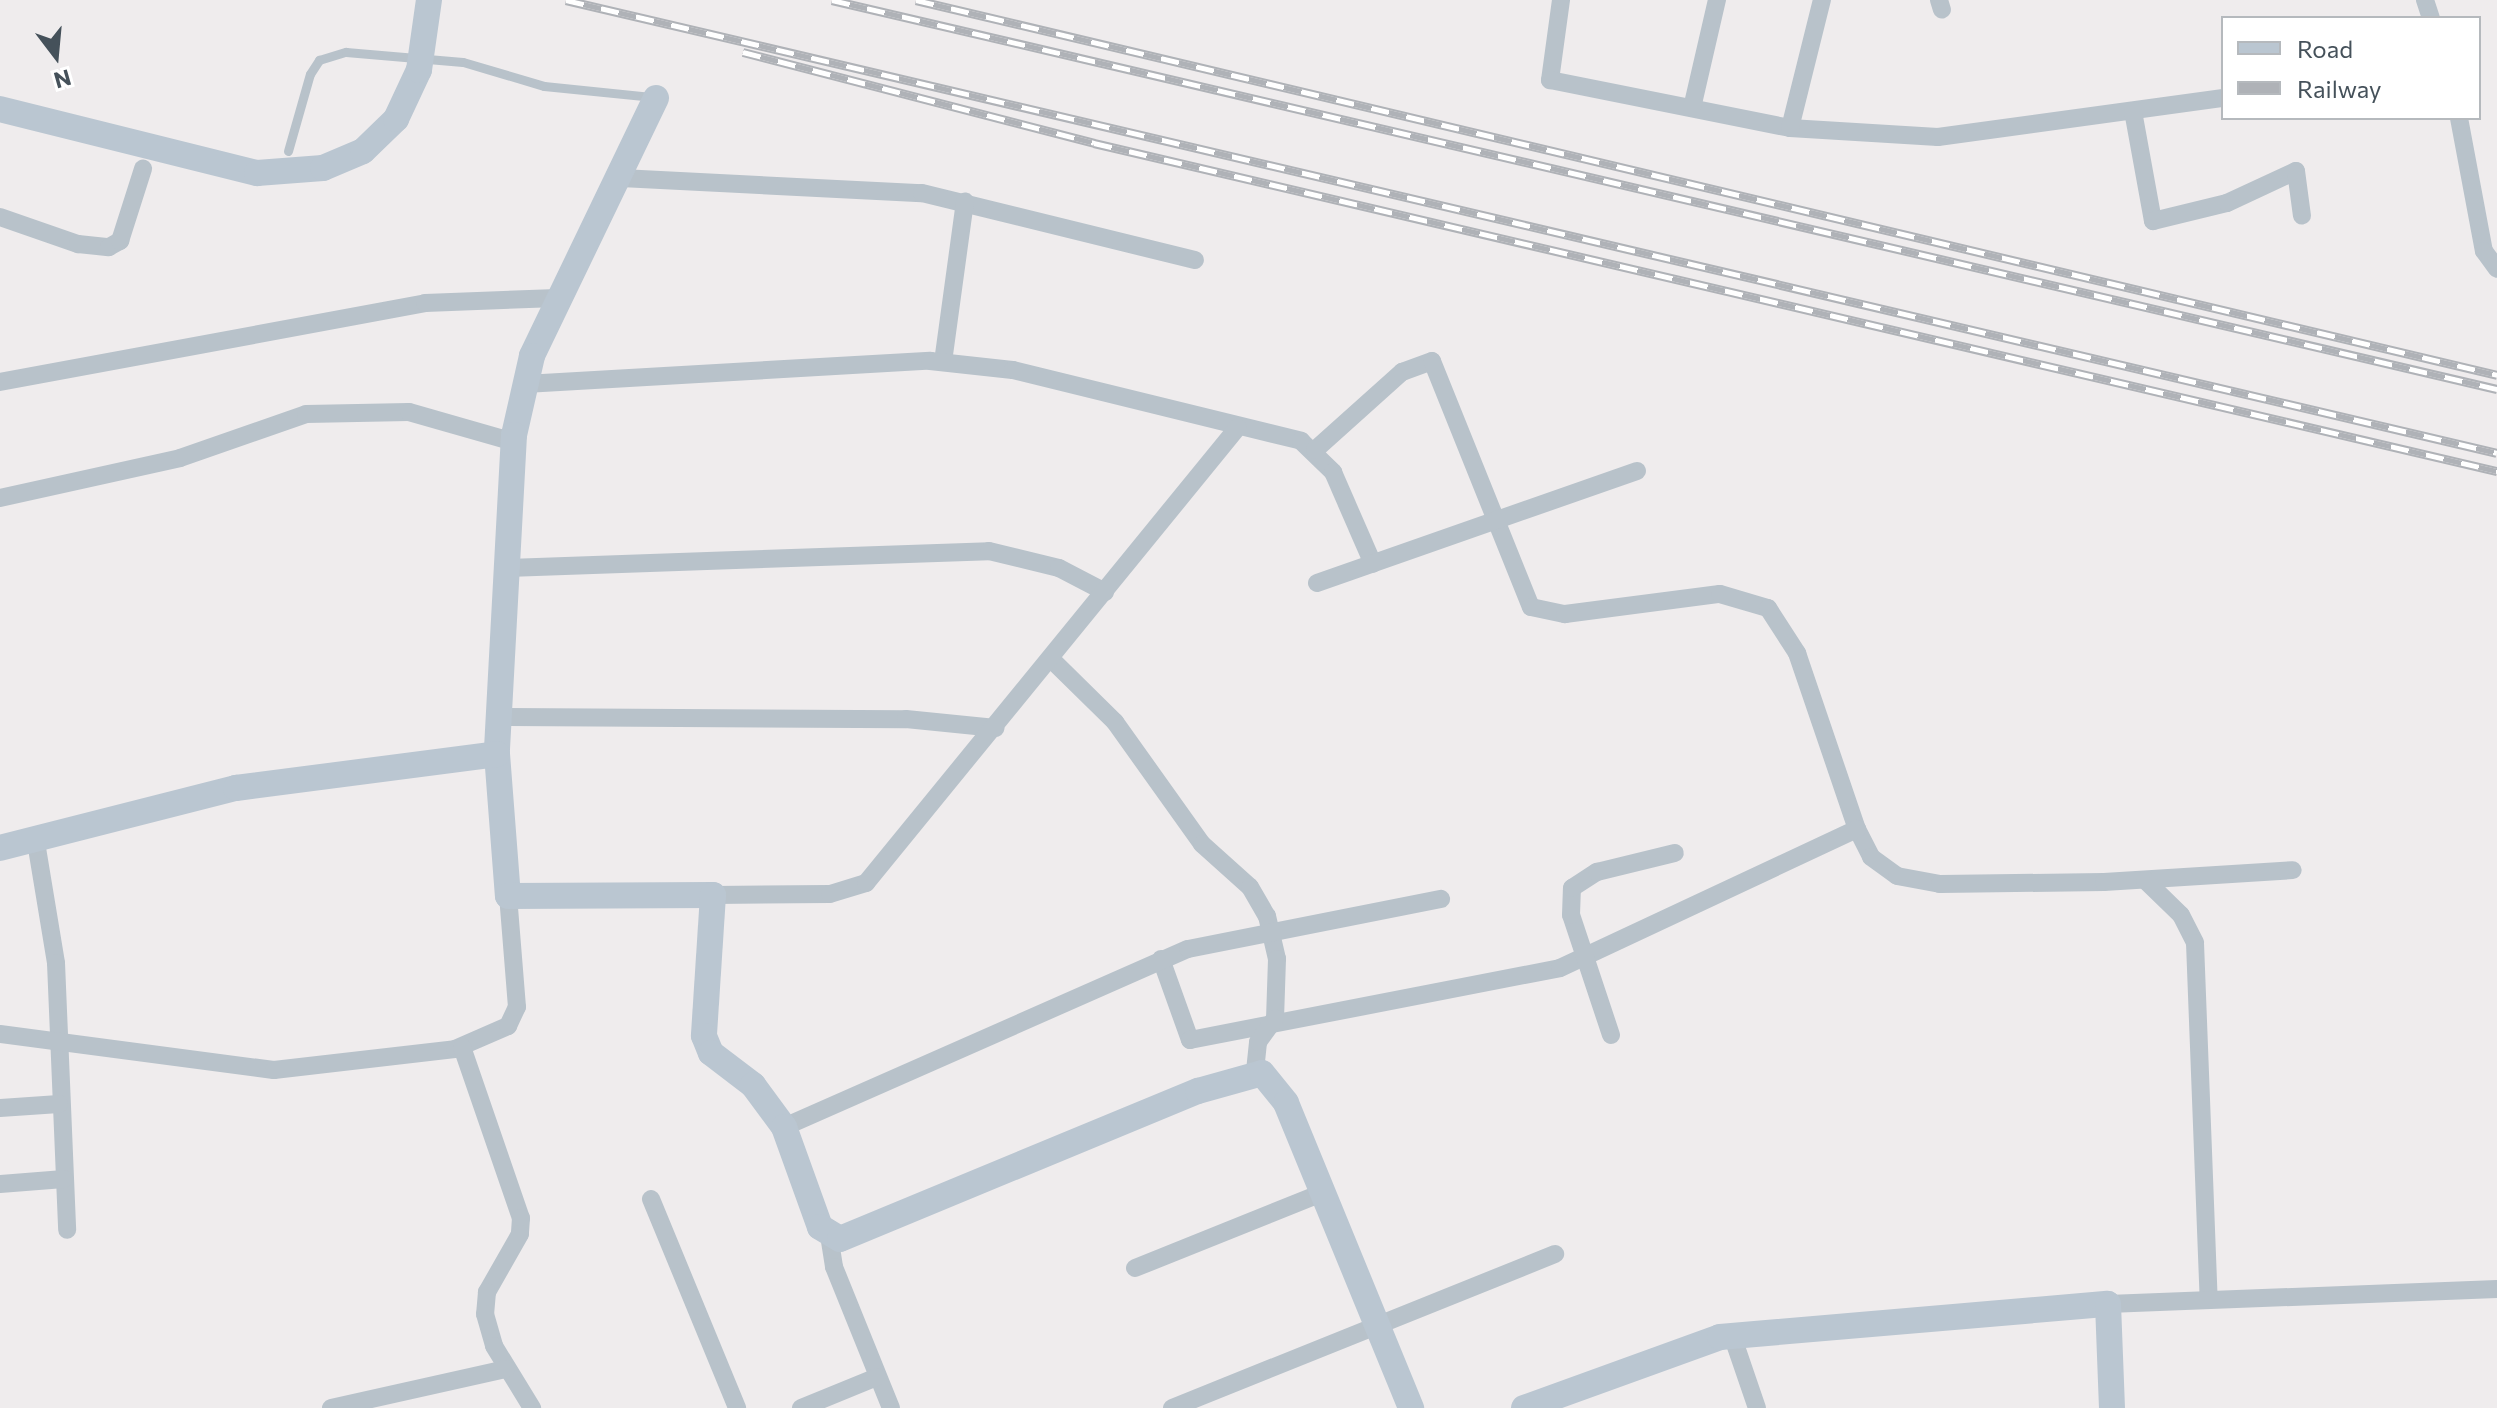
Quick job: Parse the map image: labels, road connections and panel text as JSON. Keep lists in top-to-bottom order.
{
  "legend": ["Road", "Railway"],
  "north": "bottom"
}
